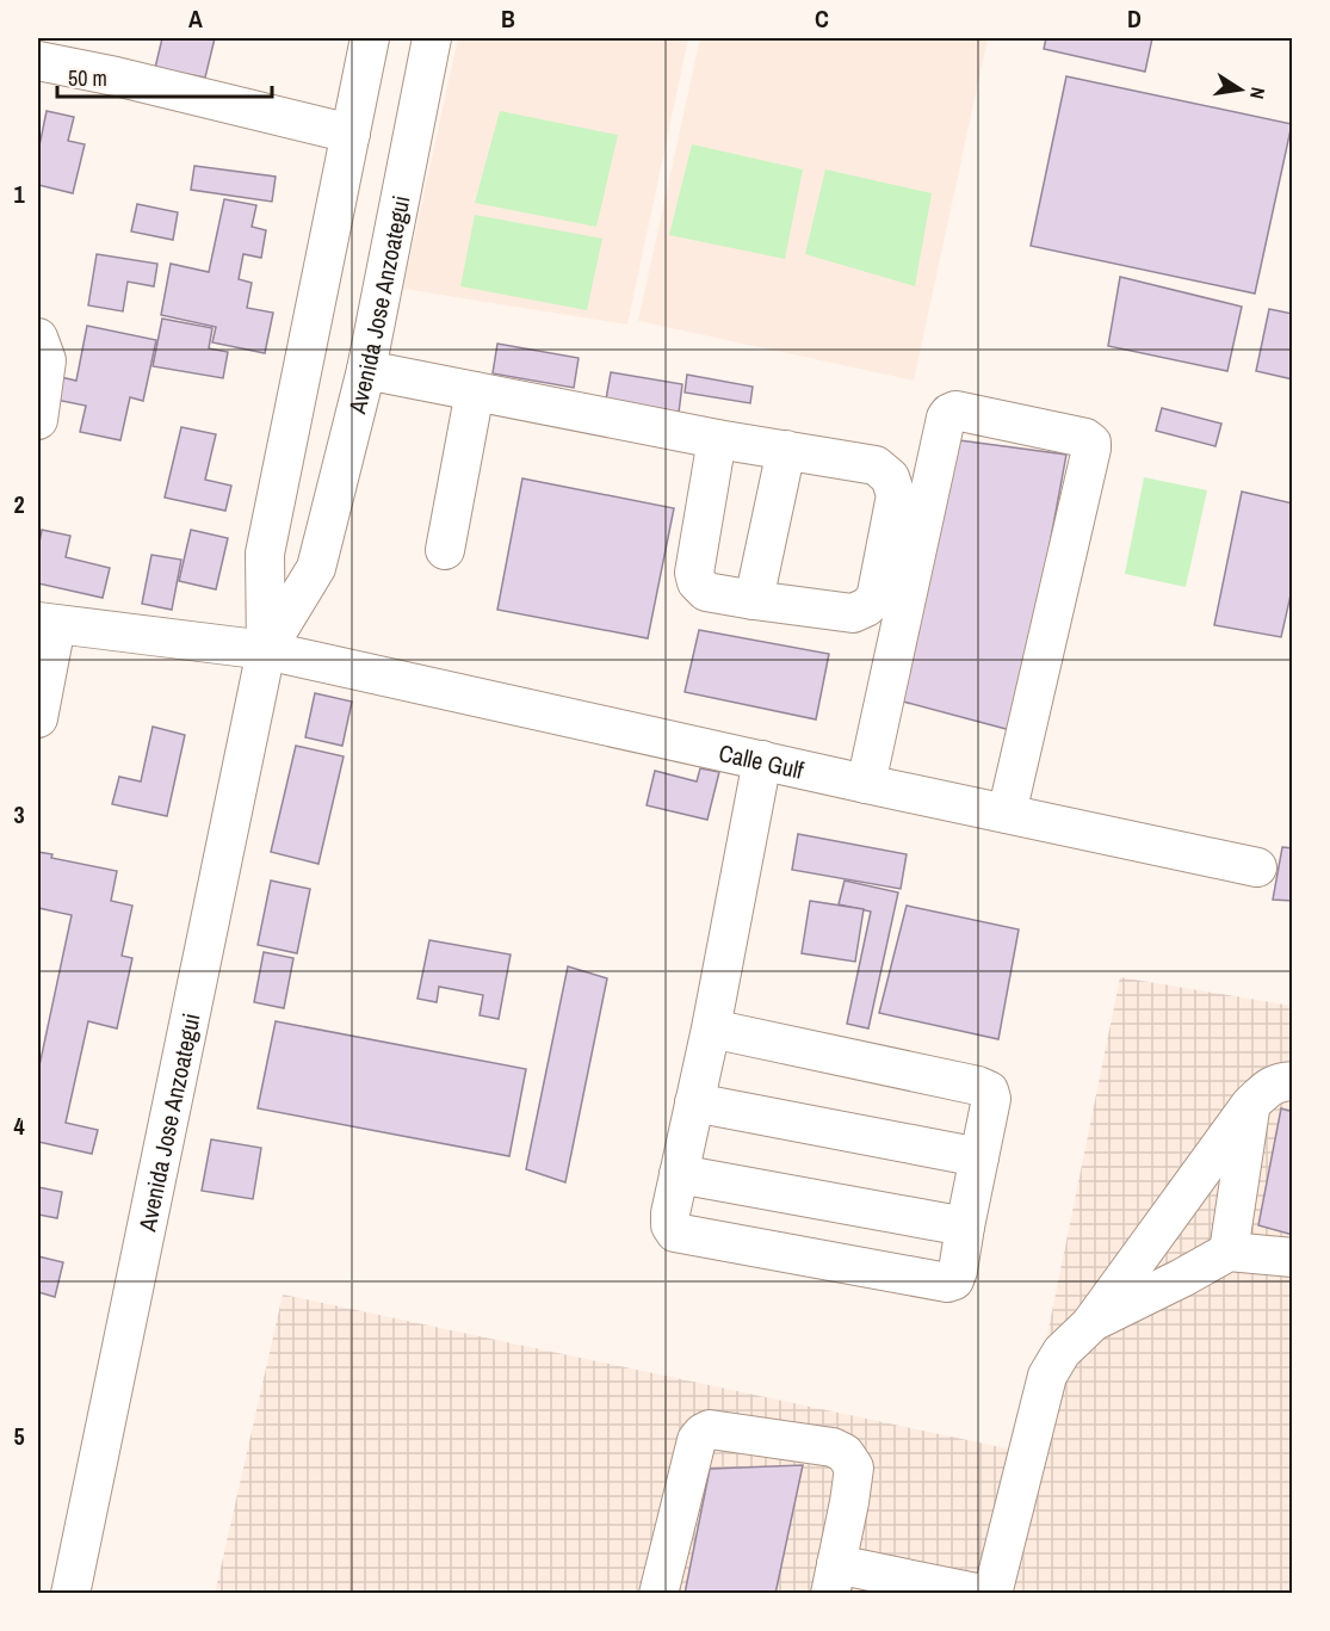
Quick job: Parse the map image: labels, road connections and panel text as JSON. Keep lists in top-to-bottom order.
{
  "streets": {
    "street": ["Avenida Jose Anzoategui", "Calle Gulf"]
  },
  "crossings": [
    ["Avenida Jose Anzoategui", "Calle Gulf"]
  ],
  "scale_bar": "50 m",
  "north": "right",
  "grid": {
    "columns": [
      "A",
      "B",
      "C",
      "D"
    ],
    "rows": [
      "1",
      "2",
      "3",
      "4",
      "5"
    ]
  }
}
